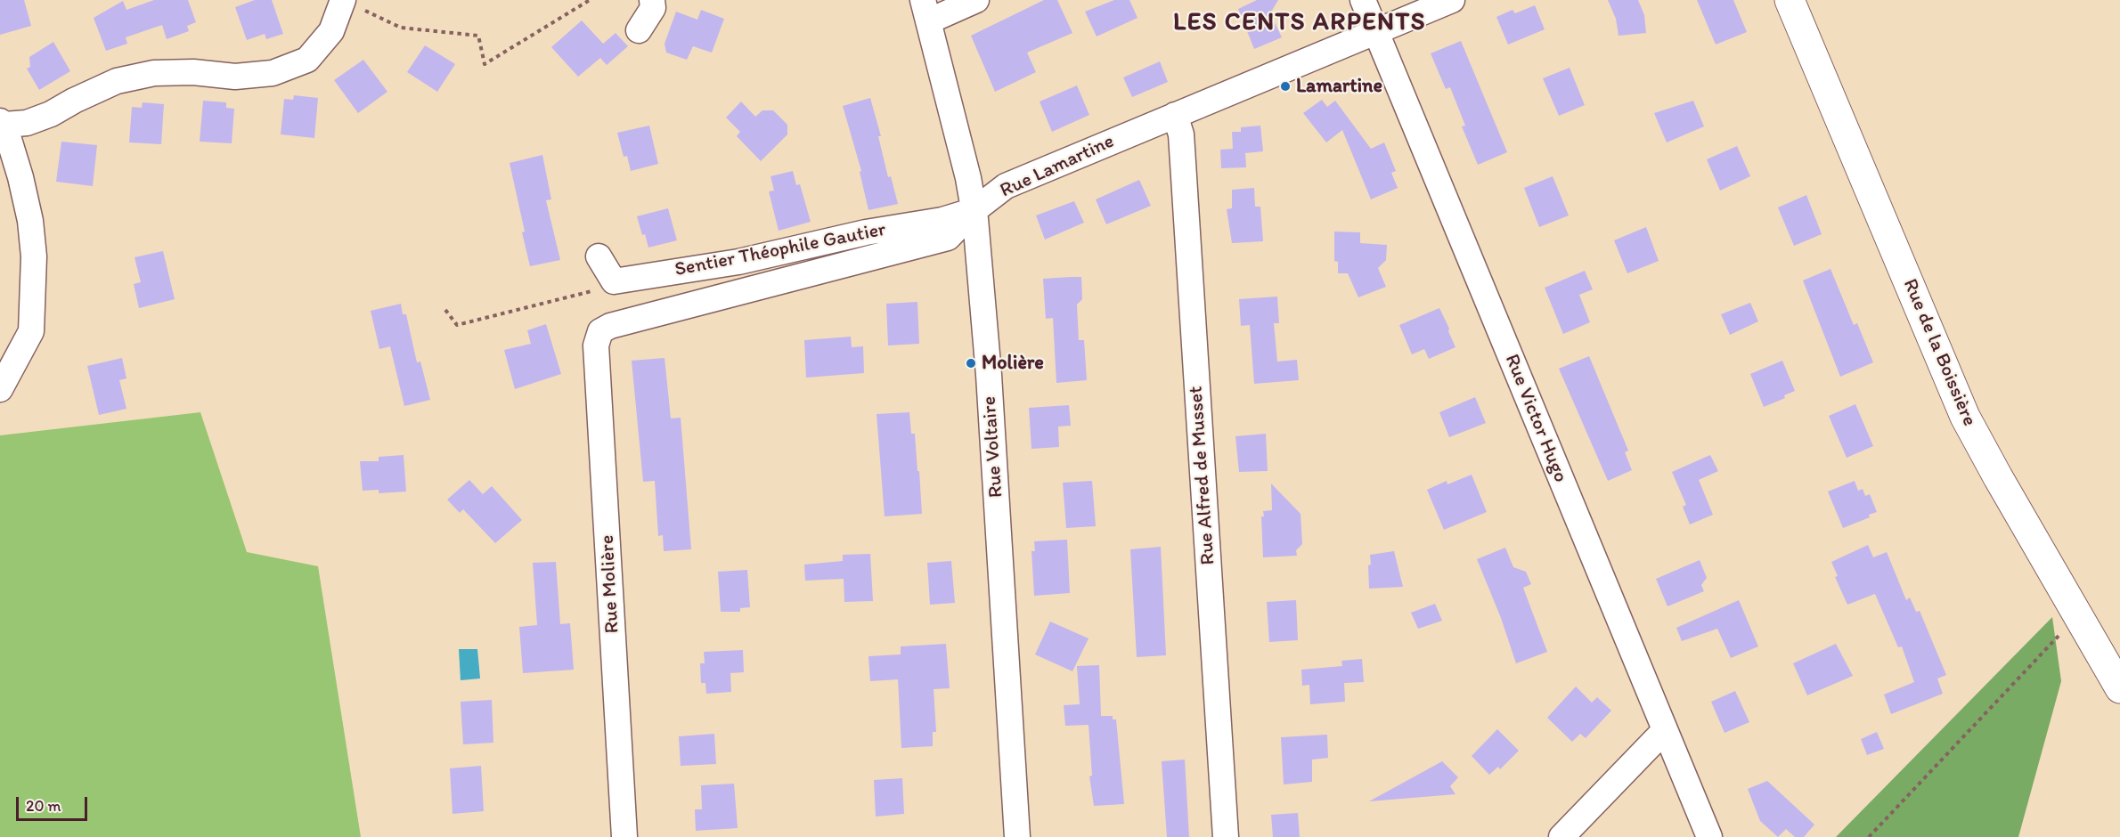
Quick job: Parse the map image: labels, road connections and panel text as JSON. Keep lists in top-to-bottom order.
{
  "streets": {
    "main road": ["Rue de la Boissière"],
    "street": [
      "Rue Lamartine",
      "Sentier Théophile Gautier",
      "Rue Victor Hugo",
      "Rue Voltaire",
      "Rue Alfred de Musset",
      "Rue Molière"
    ]
  },
  "crossings": [
    ["Rue Lamartine", "Sentier Théophile Gautier"],
    ["Rue Lamartine", "Rue Victor Hugo"],
    ["Rue Lamartine", "Rue Voltaire"],
    ["Rue Lamartine", "Rue Alfred de Musset"],
    ["Sentier Théophile Gautier", "Rue Voltaire"],
    ["Sentier Théophile Gautier", "Rue Molière"]
  ],
  "districts": ["LES CENTS ARPENTS"],
  "places": ["Lamartine", "Molière"],
  "scale_bar": "20 m"
}
